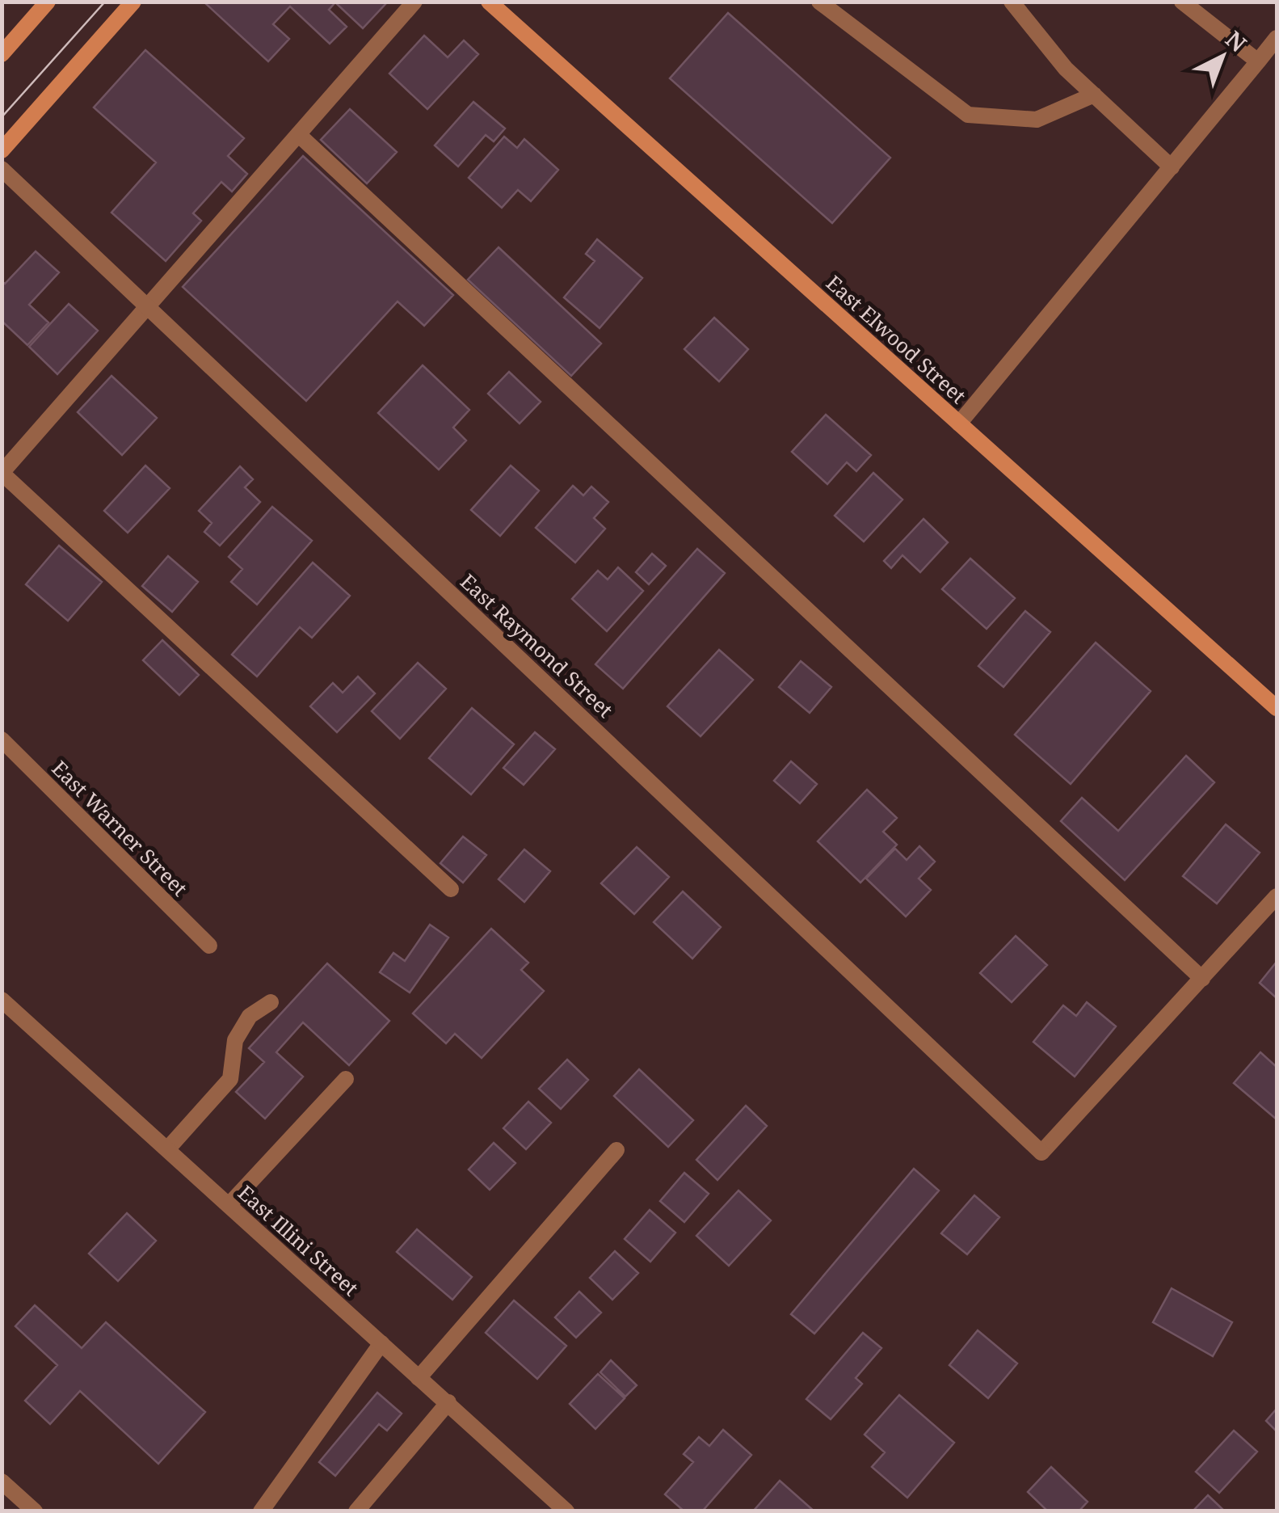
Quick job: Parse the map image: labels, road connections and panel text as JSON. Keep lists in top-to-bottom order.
{
  "streets": {
    "street": [
      "East Elwood Street",
      "East Raymond Street",
      "East Warner Street",
      "East Illini Street"
    ]
  },
  "north": "top right"
}
